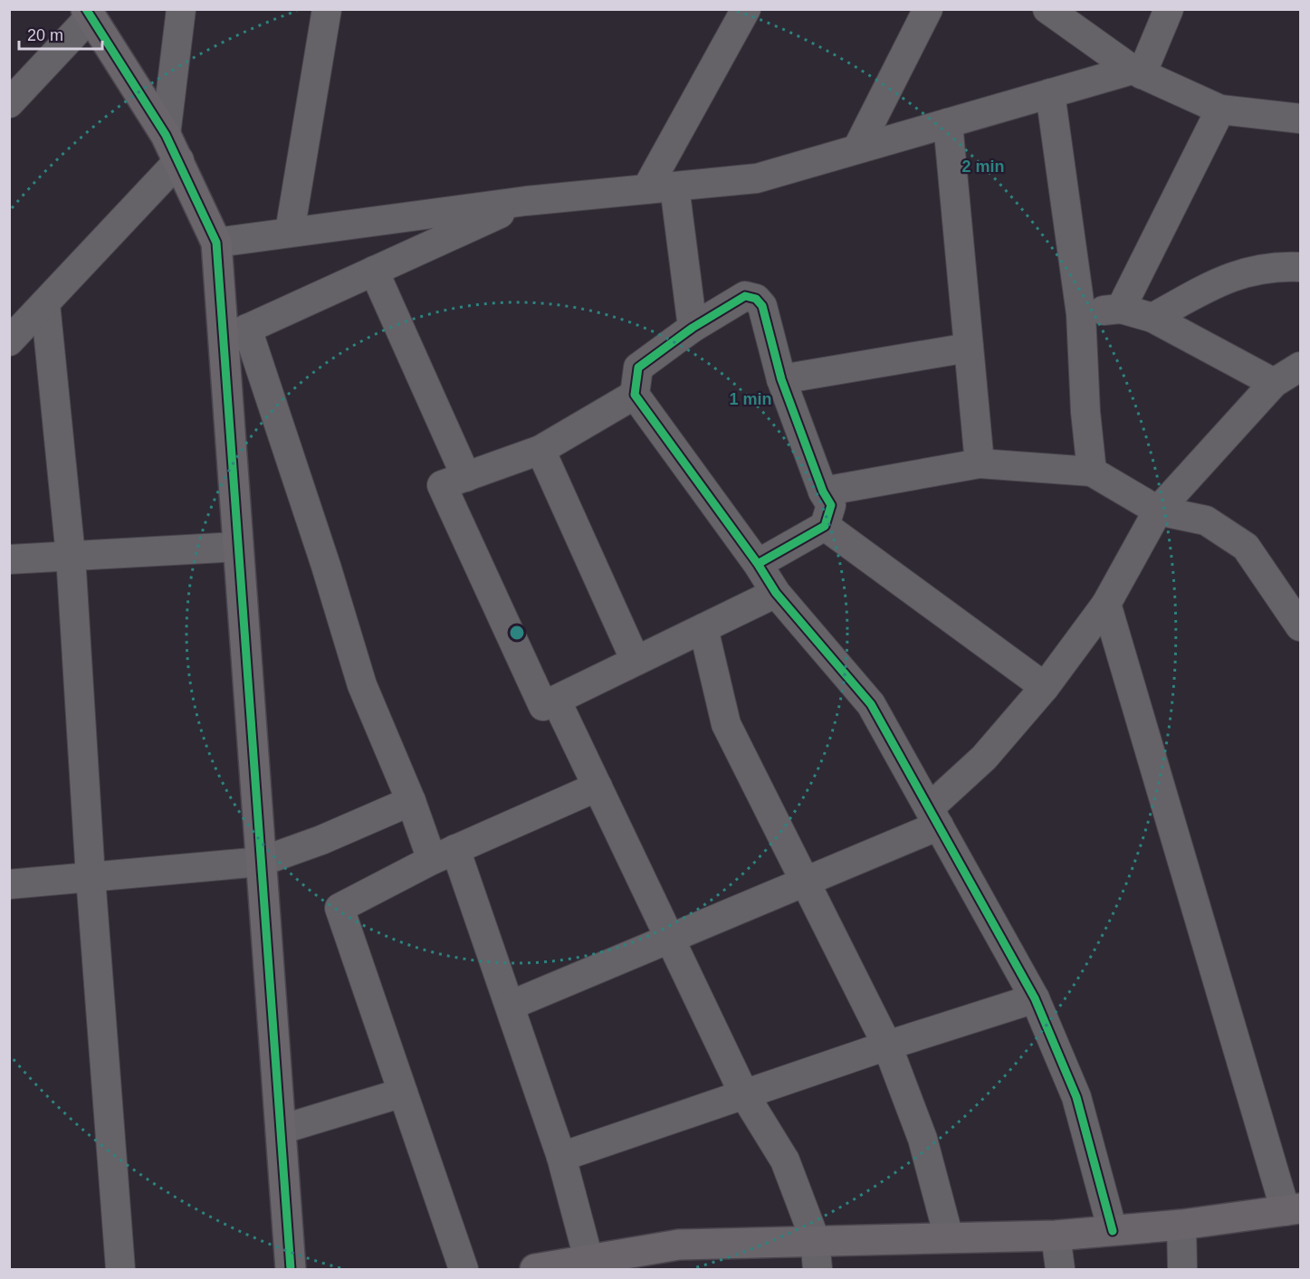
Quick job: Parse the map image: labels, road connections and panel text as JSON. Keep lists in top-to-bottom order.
{
  "scale_bar": "20 m",
  "rings": ["2 min", "1 min"]
}
